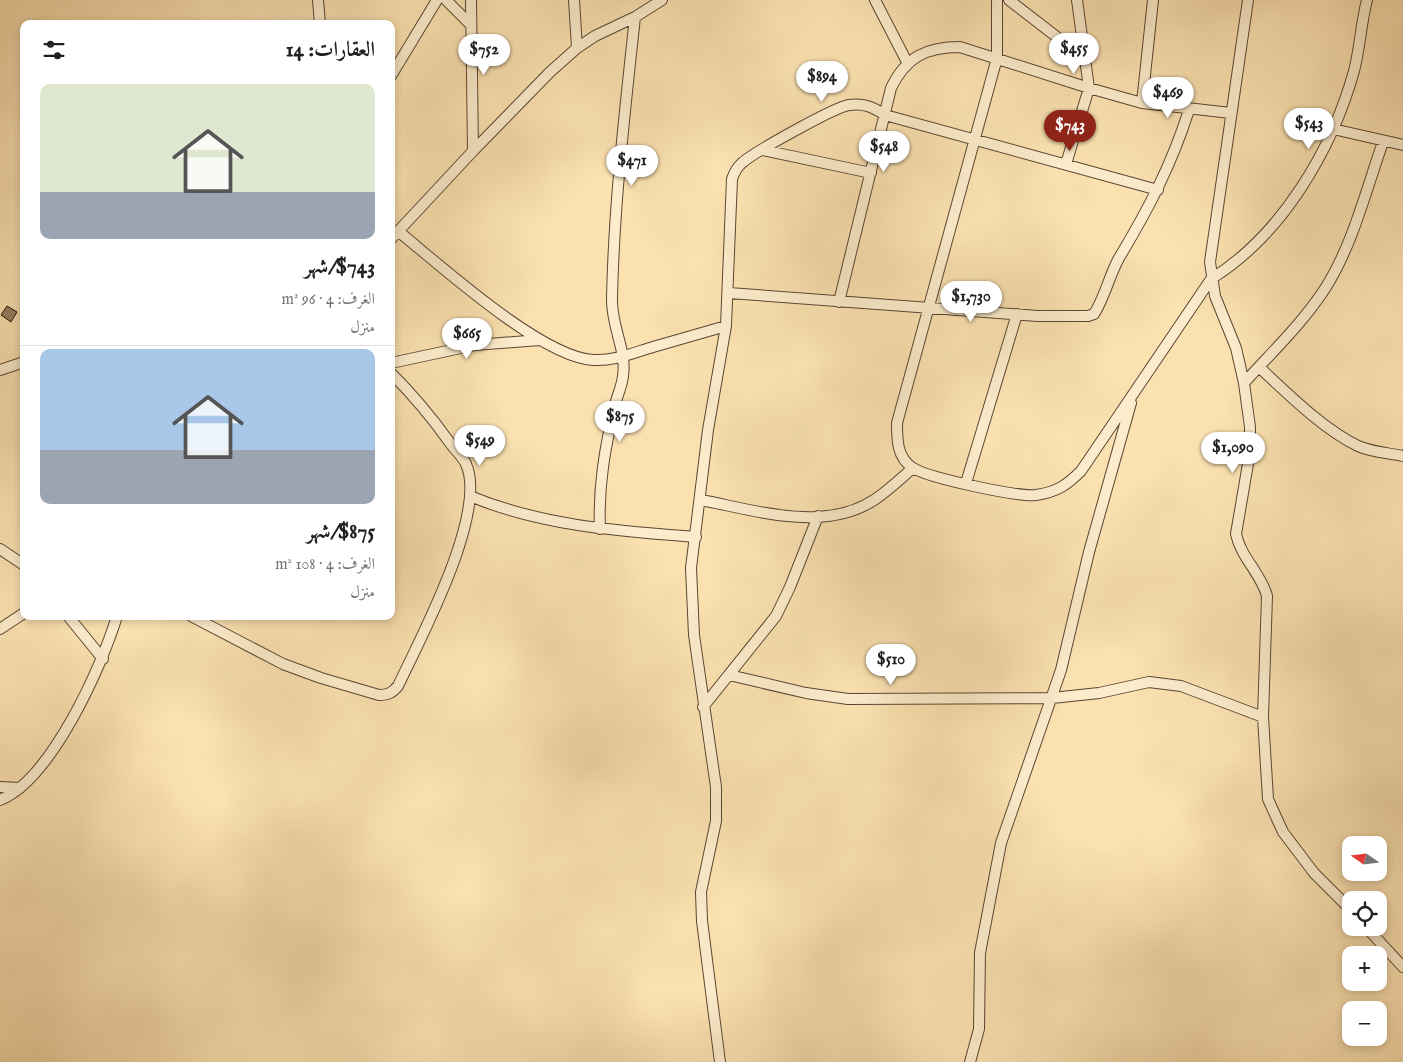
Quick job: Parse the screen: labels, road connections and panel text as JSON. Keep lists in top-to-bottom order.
{
  "north": "left",
  "page": {
    "heading": "العقارات: 14",
    "price": [
      "$455",
      "$752",
      "$894",
      "$469",
      "$543",
      "$743",
      "$548",
      "$471",
      "$1,730",
      "$665",
      "$875",
      "$549",
      "$1,090",
      "$510"
    ],
    "list": [
      {
        "name": "$743/شهر",
        "note": "الغرف: 4 · 96 m² · منزل"
      },
      {
        "name": "$875/شهر",
        "note": "الغرف: 4 · 108 m² · منزل"
      }
    ],
    "map_buttons": ["+", "−"]
  }
}
